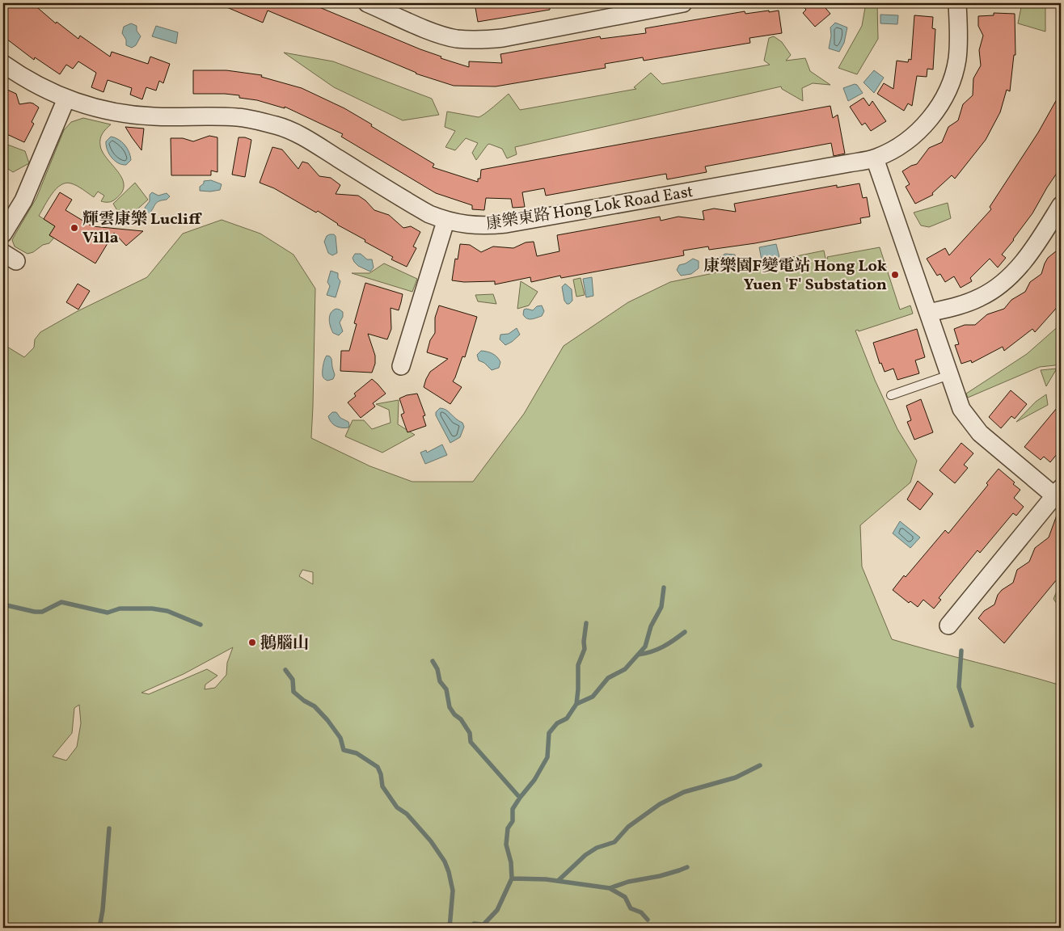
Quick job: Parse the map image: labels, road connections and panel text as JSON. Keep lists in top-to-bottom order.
{
  "streets": {
    "street": ["康樂東路 Hong Lok Road East"]
  },
  "places": ["輝雲康樂 Lucliff Villa", "康樂園F變電站 Hong Lok Yuen 'F' Substation", "鵝腦山"]
}
